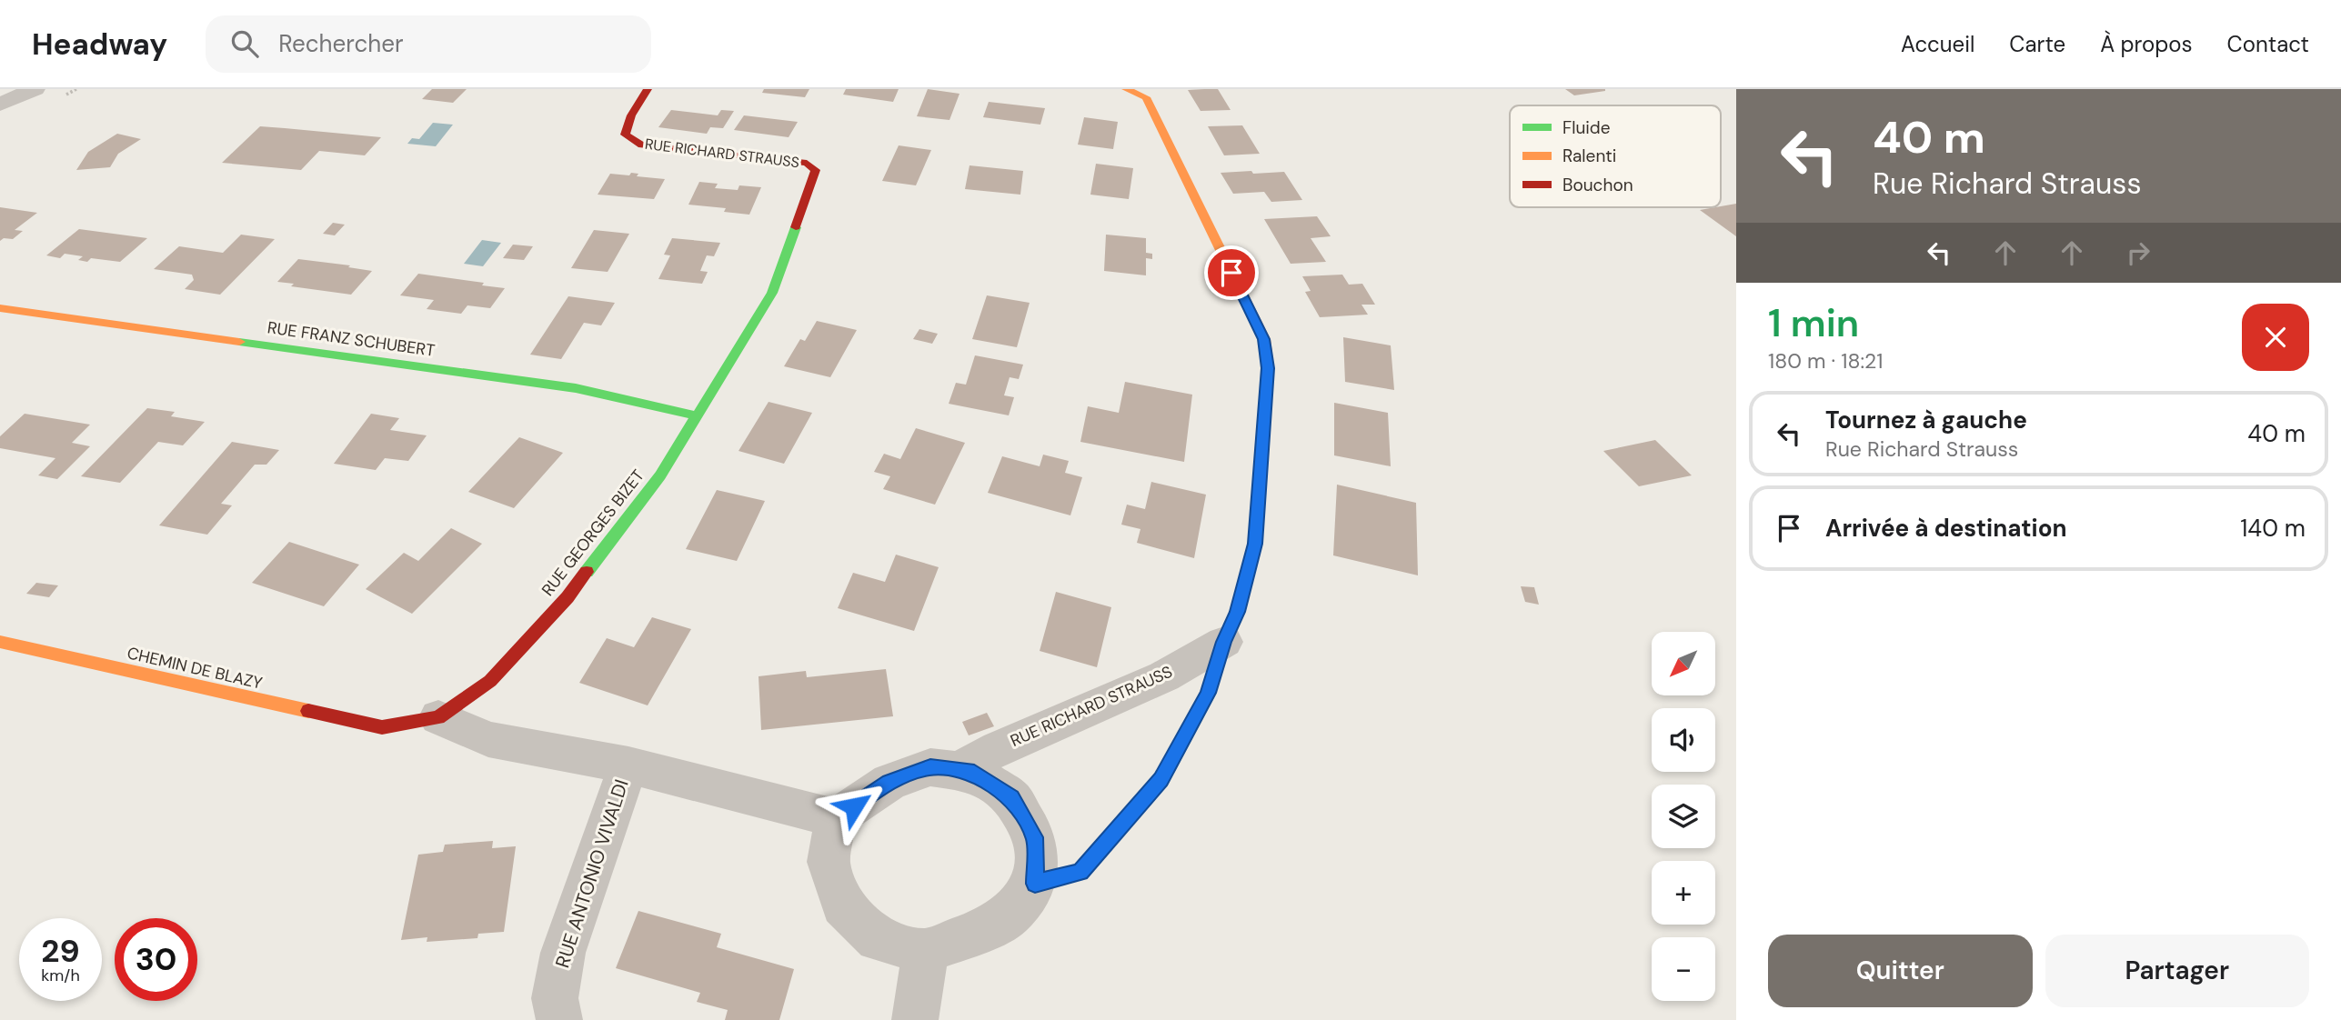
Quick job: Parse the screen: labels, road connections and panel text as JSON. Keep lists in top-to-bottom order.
{
  "streets": {
    "street": [
      "RUE RICHARD STRAUSS",
      "RUE FRANZ SCHUBERT",
      "RUE GEORGES BIZET",
      "CHEMIN DE BLAZY",
      "RUE ANTONIO VIVALDI"
    ]
  },
  "crossings": [
    ["RUE RICHARD STRAUSS", "RUE GEORGES BIZET"],
    ["RUE FRANZ SCHUBERT", "RUE GEORGES BIZET"],
    ["RUE GEORGES BIZET", "CHEMIN DE BLAZY"]
  ],
  "legend": ["Fluide", "Ralenti", "Bouchon"],
  "north": "bottom left",
  "page": {
    "header": "Headway",
    "search": "Rechercher",
    "nav": [
      "Accueil",
      "Carte",
      "À propos",
      "Contact"
    ],
    "turn": ["40 m", "Rue Richard Strauss"],
    "heading": ["1 min", "180 m · 18:21"],
    "list": [
      {
        "name": "Tournez à gauche",
        "note": "Rue Richard Strauss",
        "value": "40 m"
      },
      {
        "name": "Arrivée à destination",
        "value": "140 m"
      }
    ],
    "map_buttons": ["+", "−"],
    "speed": "29 km/h",
    "limit": "30",
    "buttons": ["Quitter", "Partager"]
  }
}
